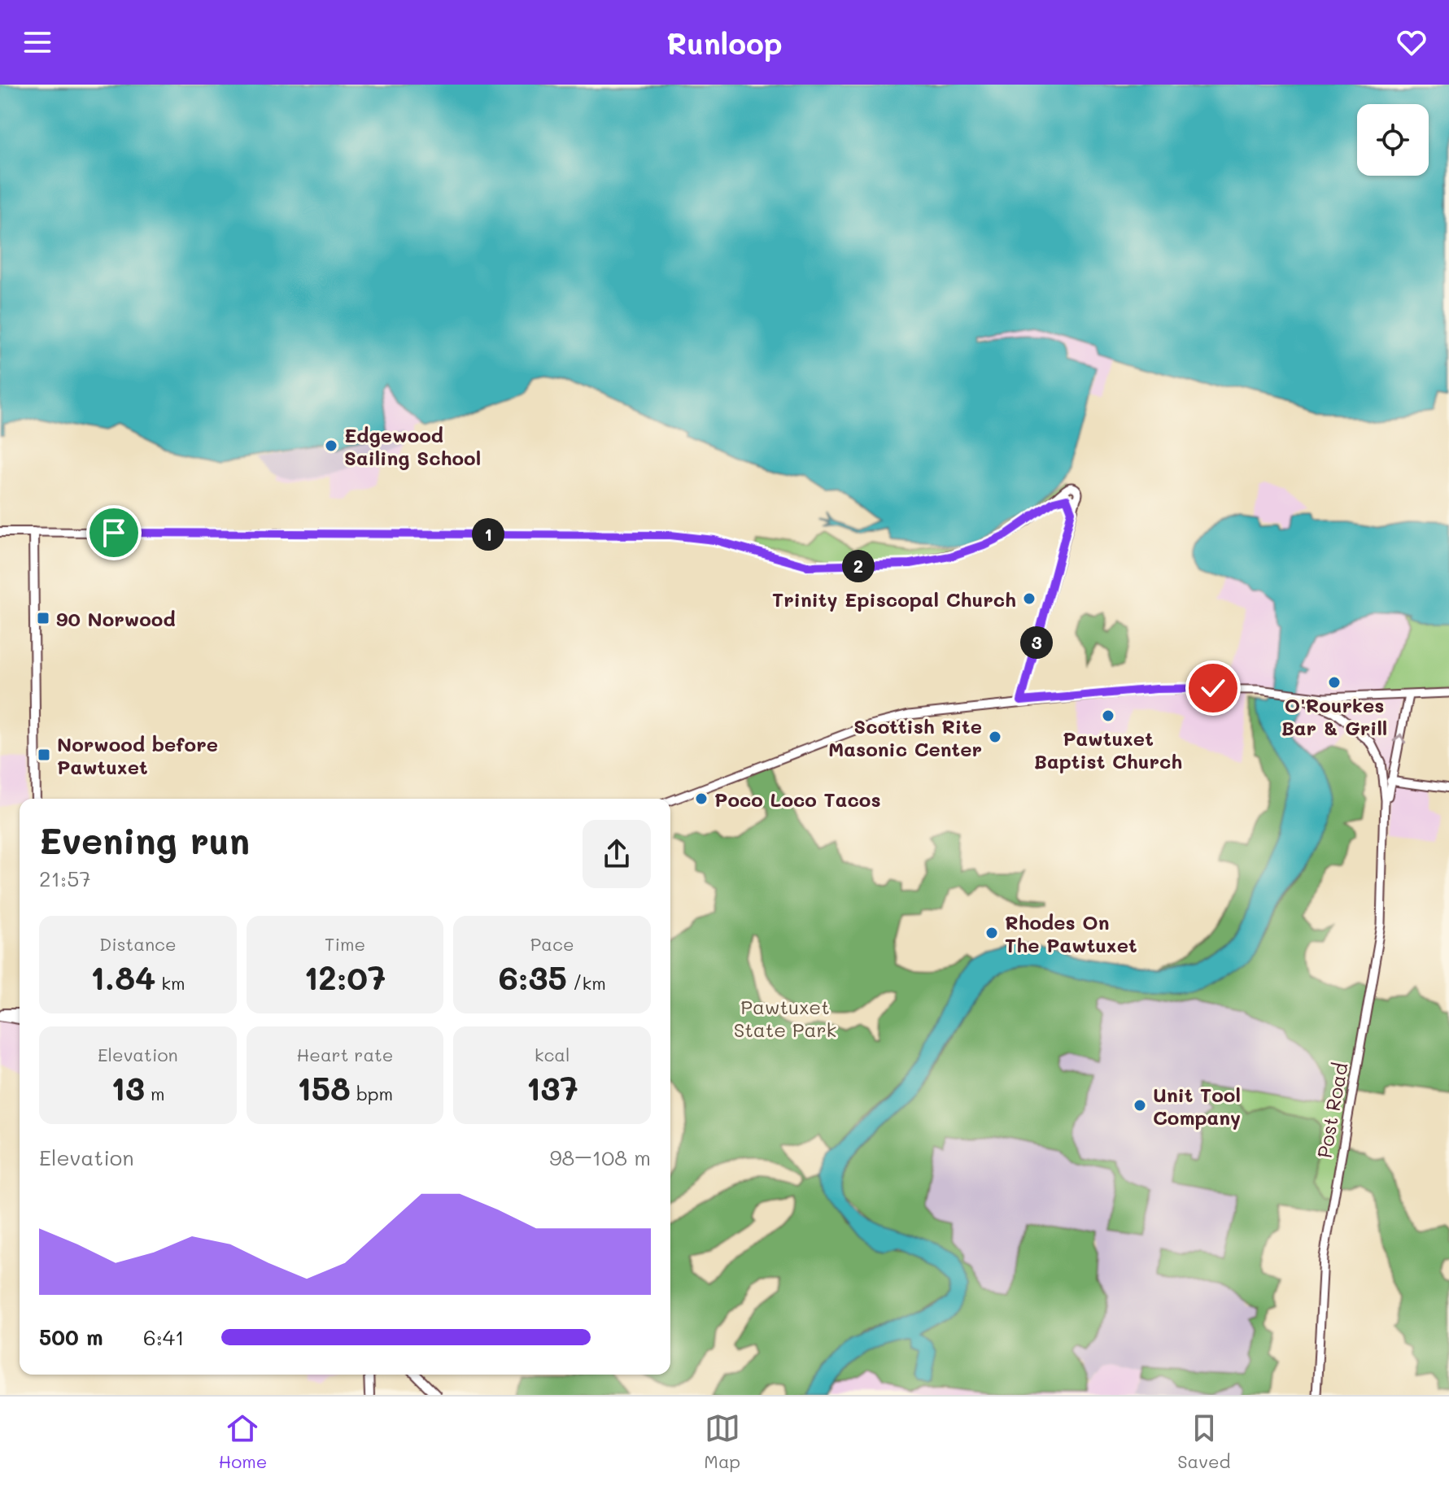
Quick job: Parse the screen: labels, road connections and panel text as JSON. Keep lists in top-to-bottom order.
{
  "streets": {
    "main road": ["Post Road"]
  },
  "parks": ["Pawtuxet State Park"],
  "places": {
    "other": [
      "Edgewood Sailing School",
      "Trinity Episcopal Church",
      "O'Rourkes Bar & Grill",
      "Pawtuxet Baptist Church",
      "Scottish Rite Masonic Center",
      "Poco Loco Tacos",
      "Rhodes On The Pawtuxet",
      "Unit Tool Company"
    ],
    "transit": ["90 Norwood", "Norwood before Pawtuxet"]
  },
  "page": {
    "header": "Runloop",
    "pins": ["1", "2", "3"],
    "heading": ["Evening run", "21:57"],
    "stats": [
      ["Distance", "1.84 km"],
      ["Time", "12:07"],
      ["Pace", "6:35 /km"],
      ["Elevation", "13 m"],
      ["Heart rate", "158 bpm"],
      ["kcal", "137"]
    ],
    "chart": ["Elevation", "98–108 m"],
    "list": [
      {
        "name": "500 m",
        "note": "6:41"
      }
    ],
    "tabs": ["Home", "Map", "Saved"]
  }
}
